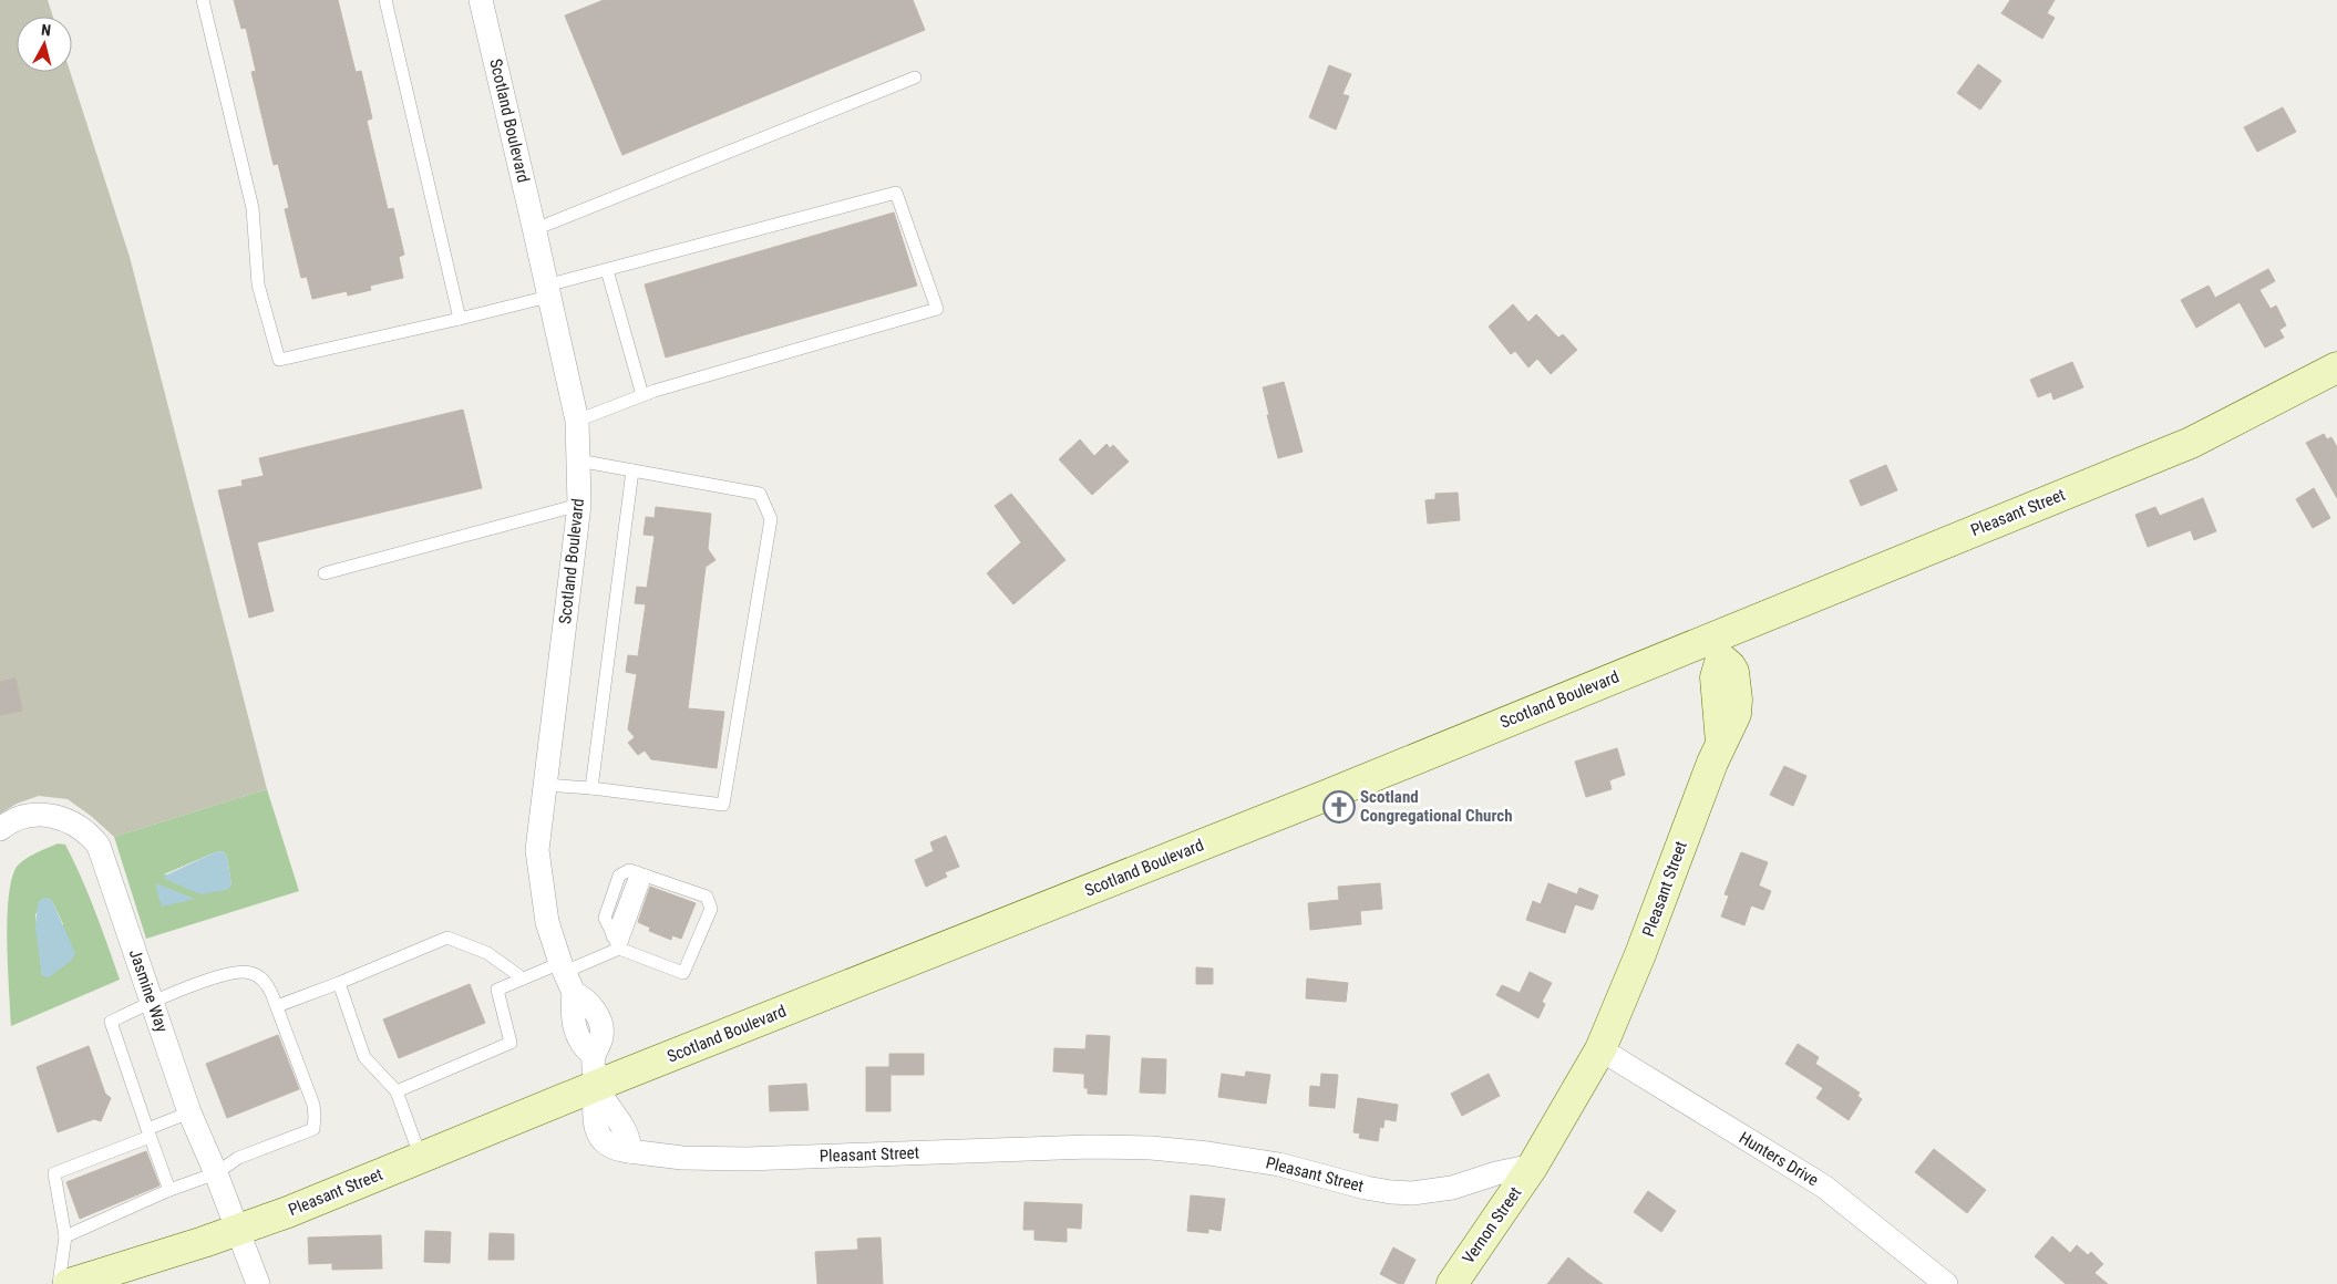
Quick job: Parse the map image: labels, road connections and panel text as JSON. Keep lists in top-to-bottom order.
{
  "streets": {
    "main road": ["Scotland Boulevard", "Pleasant Street", "Vernon Street"],
    "street": ["Jasmine Way", "Hunters Drive"]
  },
  "crossings": [
    ["Scotland Boulevard", "Pleasant Street"],
    ["Pleasant Street", "Jasmine Way"],
    ["Pleasant Street", "Hunters Drive"],
    ["Pleasant Street", "Vernon Street"]
  ],
  "places": {
    "church": ["Scotland Congregational Church"]
  },
  "north": "top"
}
